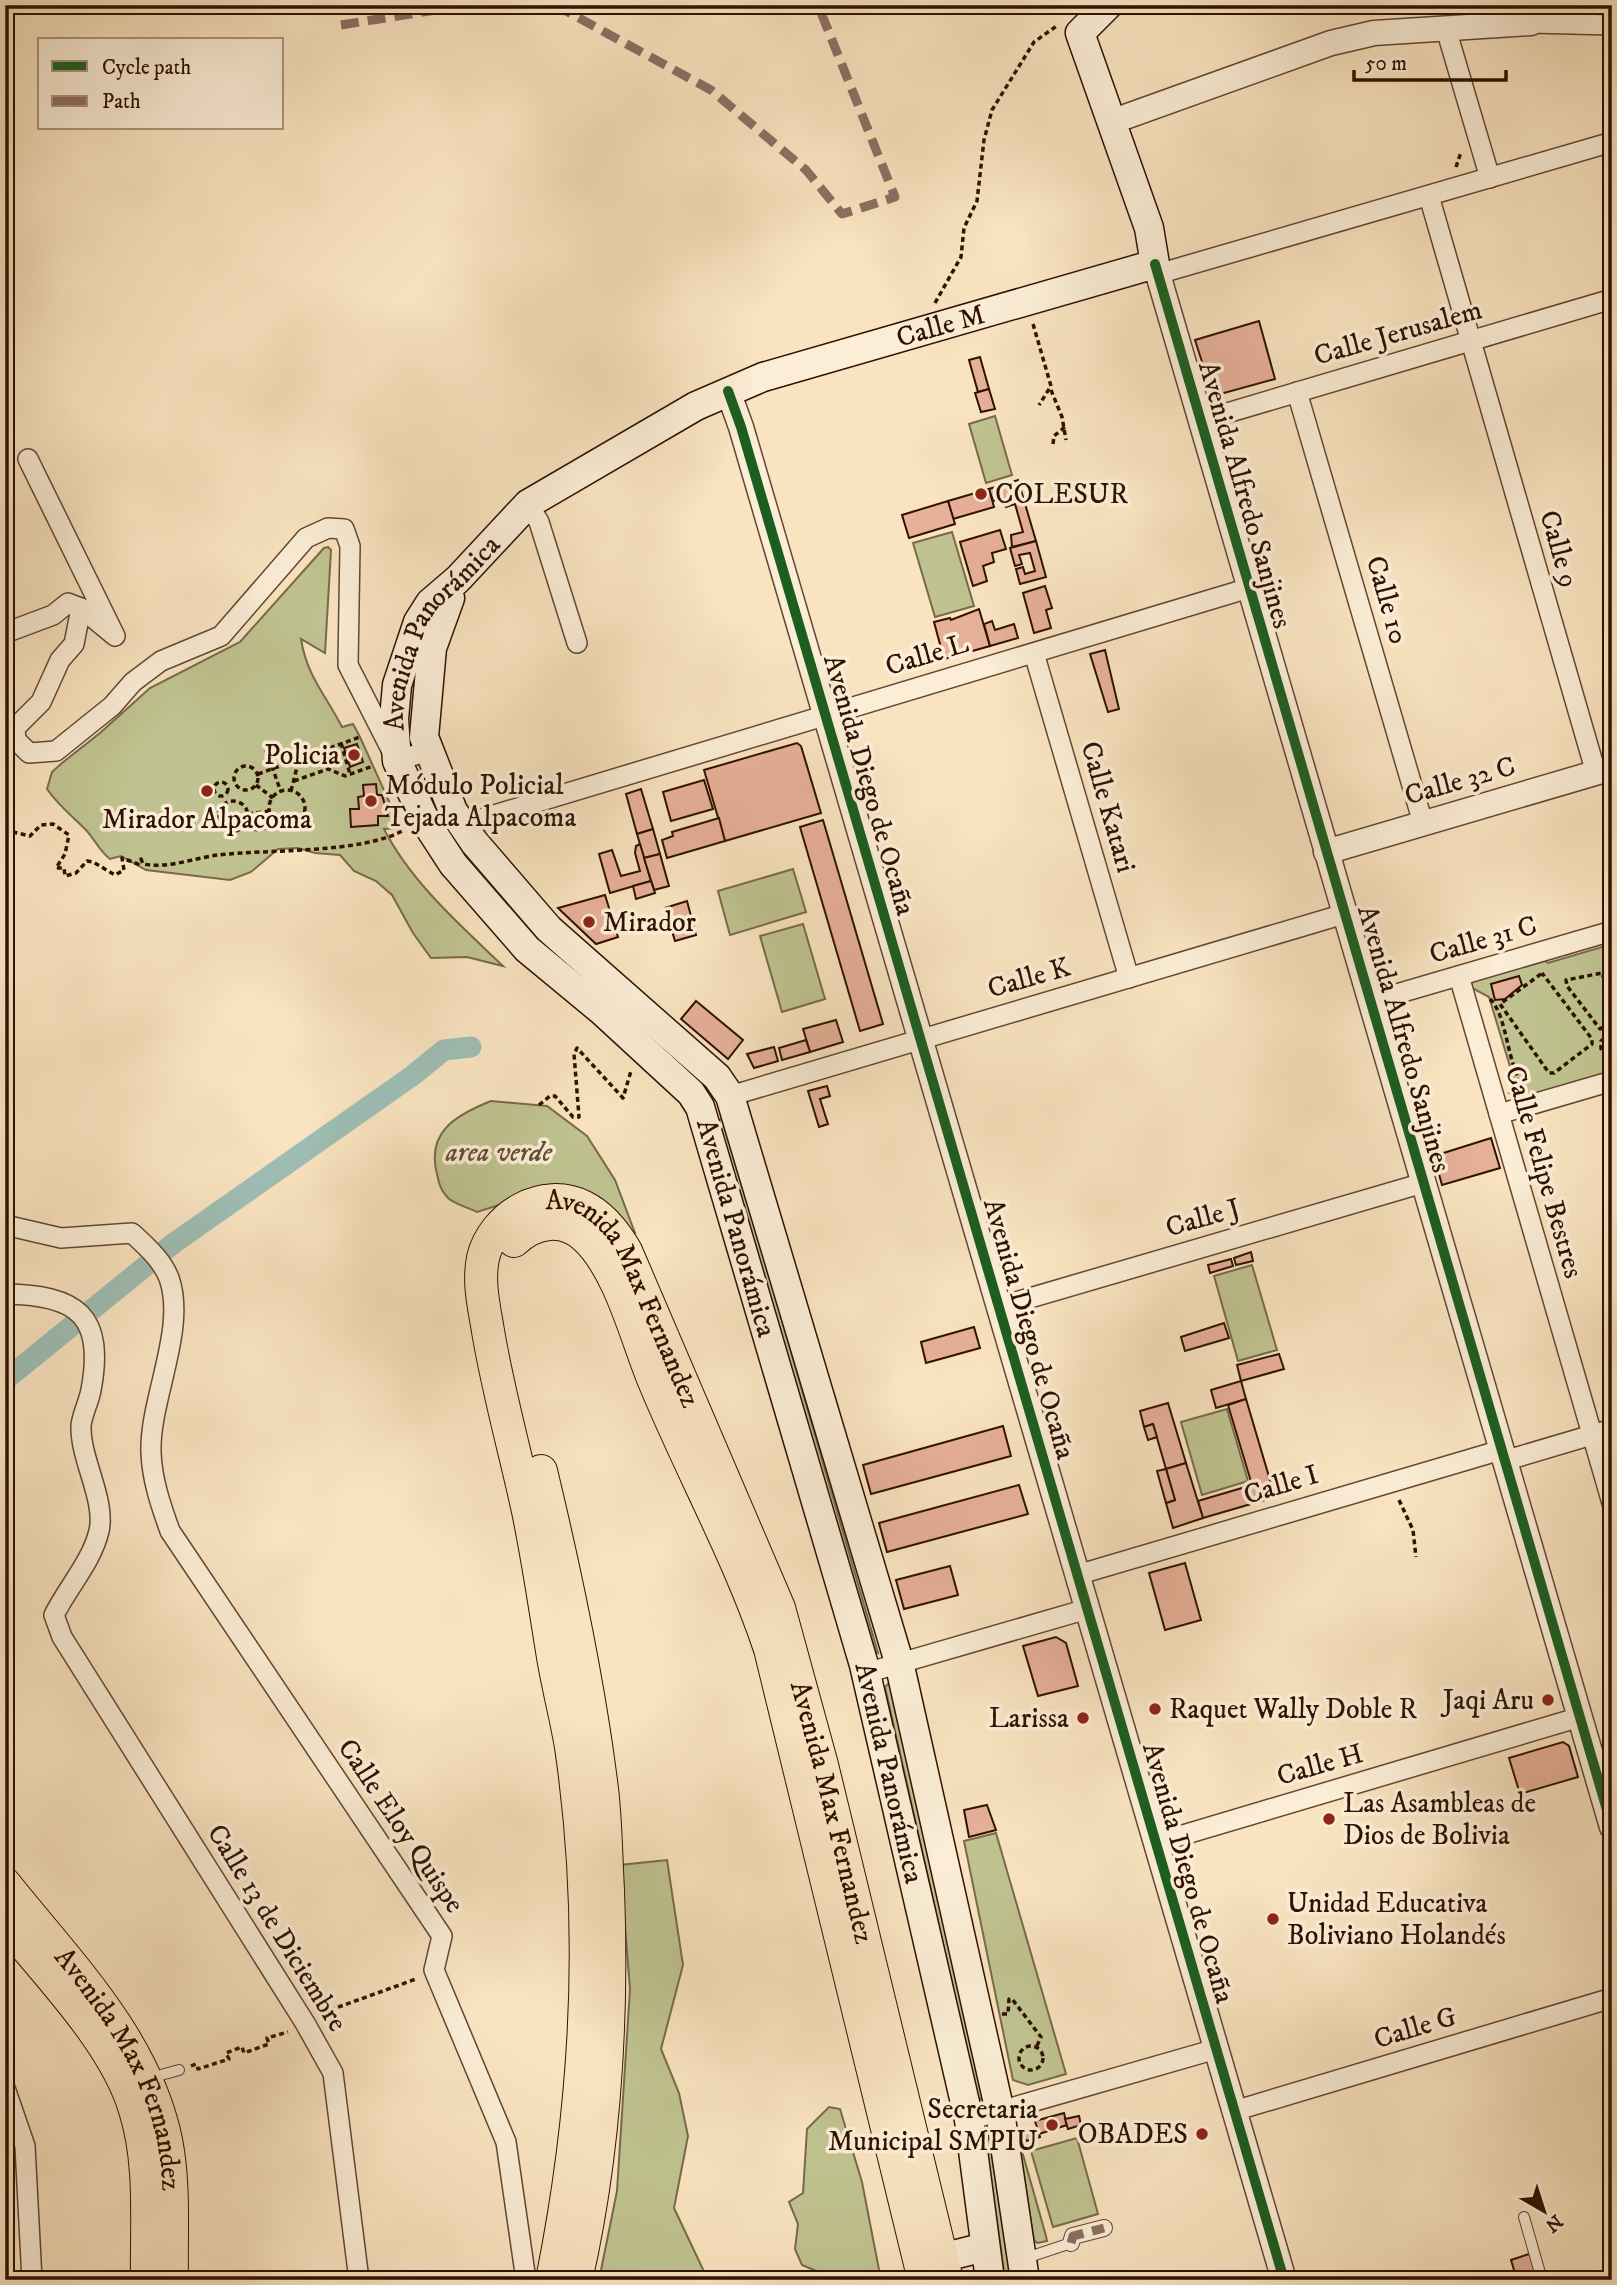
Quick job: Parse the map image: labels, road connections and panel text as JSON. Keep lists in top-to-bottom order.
{
  "streets": {
    "main road": [
      "Calle M",
      "Avenida Alfredo Sanjines",
      "Avenida Panorámica",
      "Avenida Max Fernandez"
    ],
    "street": [
      "Calle Jerusalem",
      "Calle 9",
      "Calle 10",
      "Calle L",
      "Calle 32 C",
      "Avenida Diego de Ocaña",
      "Calle Katari",
      "Calle 31 C",
      "Calle K",
      "Calle Felipe Bestres",
      "Calle J",
      "Calle I",
      "Calle H",
      "Calle Eloy Quispe",
      "Calle 13 de Diciembre",
      "Calle G"
    ]
  },
  "crossings": [
    ["Calle M", "Avenida Alfredo Sanjines"],
    ["Calle M", "Avenida Panorámica"],
    ["Calle M", "Avenida Diego de Ocaña"],
    ["Calle Jerusalem", "Avenida Alfredo Sanjines"],
    ["Calle Jerusalem", "Calle 9"],
    ["Calle Jerusalem", "Calle 10"],
    ["Avenida Alfredo Sanjines", "Calle L"],
    ["Avenida Alfredo Sanjines", "Calle 32 C"],
    ["Avenida Alfredo Sanjines", "Calle 31 C"],
    ["Avenida Alfredo Sanjines", "Calle K"],
    ["Avenida Alfredo Sanjines", "Calle J"],
    ["Avenida Alfredo Sanjines", "Calle I"],
    ["Avenida Alfredo Sanjines", "Calle H"],
    ["Calle 9", "Calle 32 C"],
    ["Calle 10", "Calle 32 C"],
    ["Avenida Panorámica", "Calle L"],
    ["Avenida Panorámica", "Avenida Diego de Ocaña"],
    ["Avenida Panorámica", "Calle K"],
    ["Calle L", "Avenida Diego de Ocaña"],
    ["Calle L", "Calle Katari"],
    ["Avenida Diego de Ocaña", "Calle K"],
    ["Avenida Diego de Ocaña", "Calle J"],
    ["Avenida Diego de Ocaña", "Calle I"],
    ["Avenida Diego de Ocaña", "Calle H"],
    ["Avenida Diego de Ocaña", "Calle G"],
    ["Calle Katari", "Calle K"],
    ["Calle 31 C", "Calle Felipe Bestres"],
    ["Calle Felipe Bestres", "Calle I"]
  ],
  "parks": ["area verde"],
  "places": [
    "COLESUR",
    "Policia",
    "Mirador Alpacoma",
    "Módulo Policial Tejada Alpacoma",
    "Mirador",
    "Jaqi Aru",
    "Raquet Wally Doble R",
    "Larissa",
    "Las Asambleas de Dios de Bolivia",
    "Unidad Educativa Boliviano Holandés",
    "Secretaria Municipal SMPIU",
    "OBADES"
  ],
  "legend": ["Cycle path", "Path"],
  "scale_bar": "50 m",
  "north": "bottom right"
}
